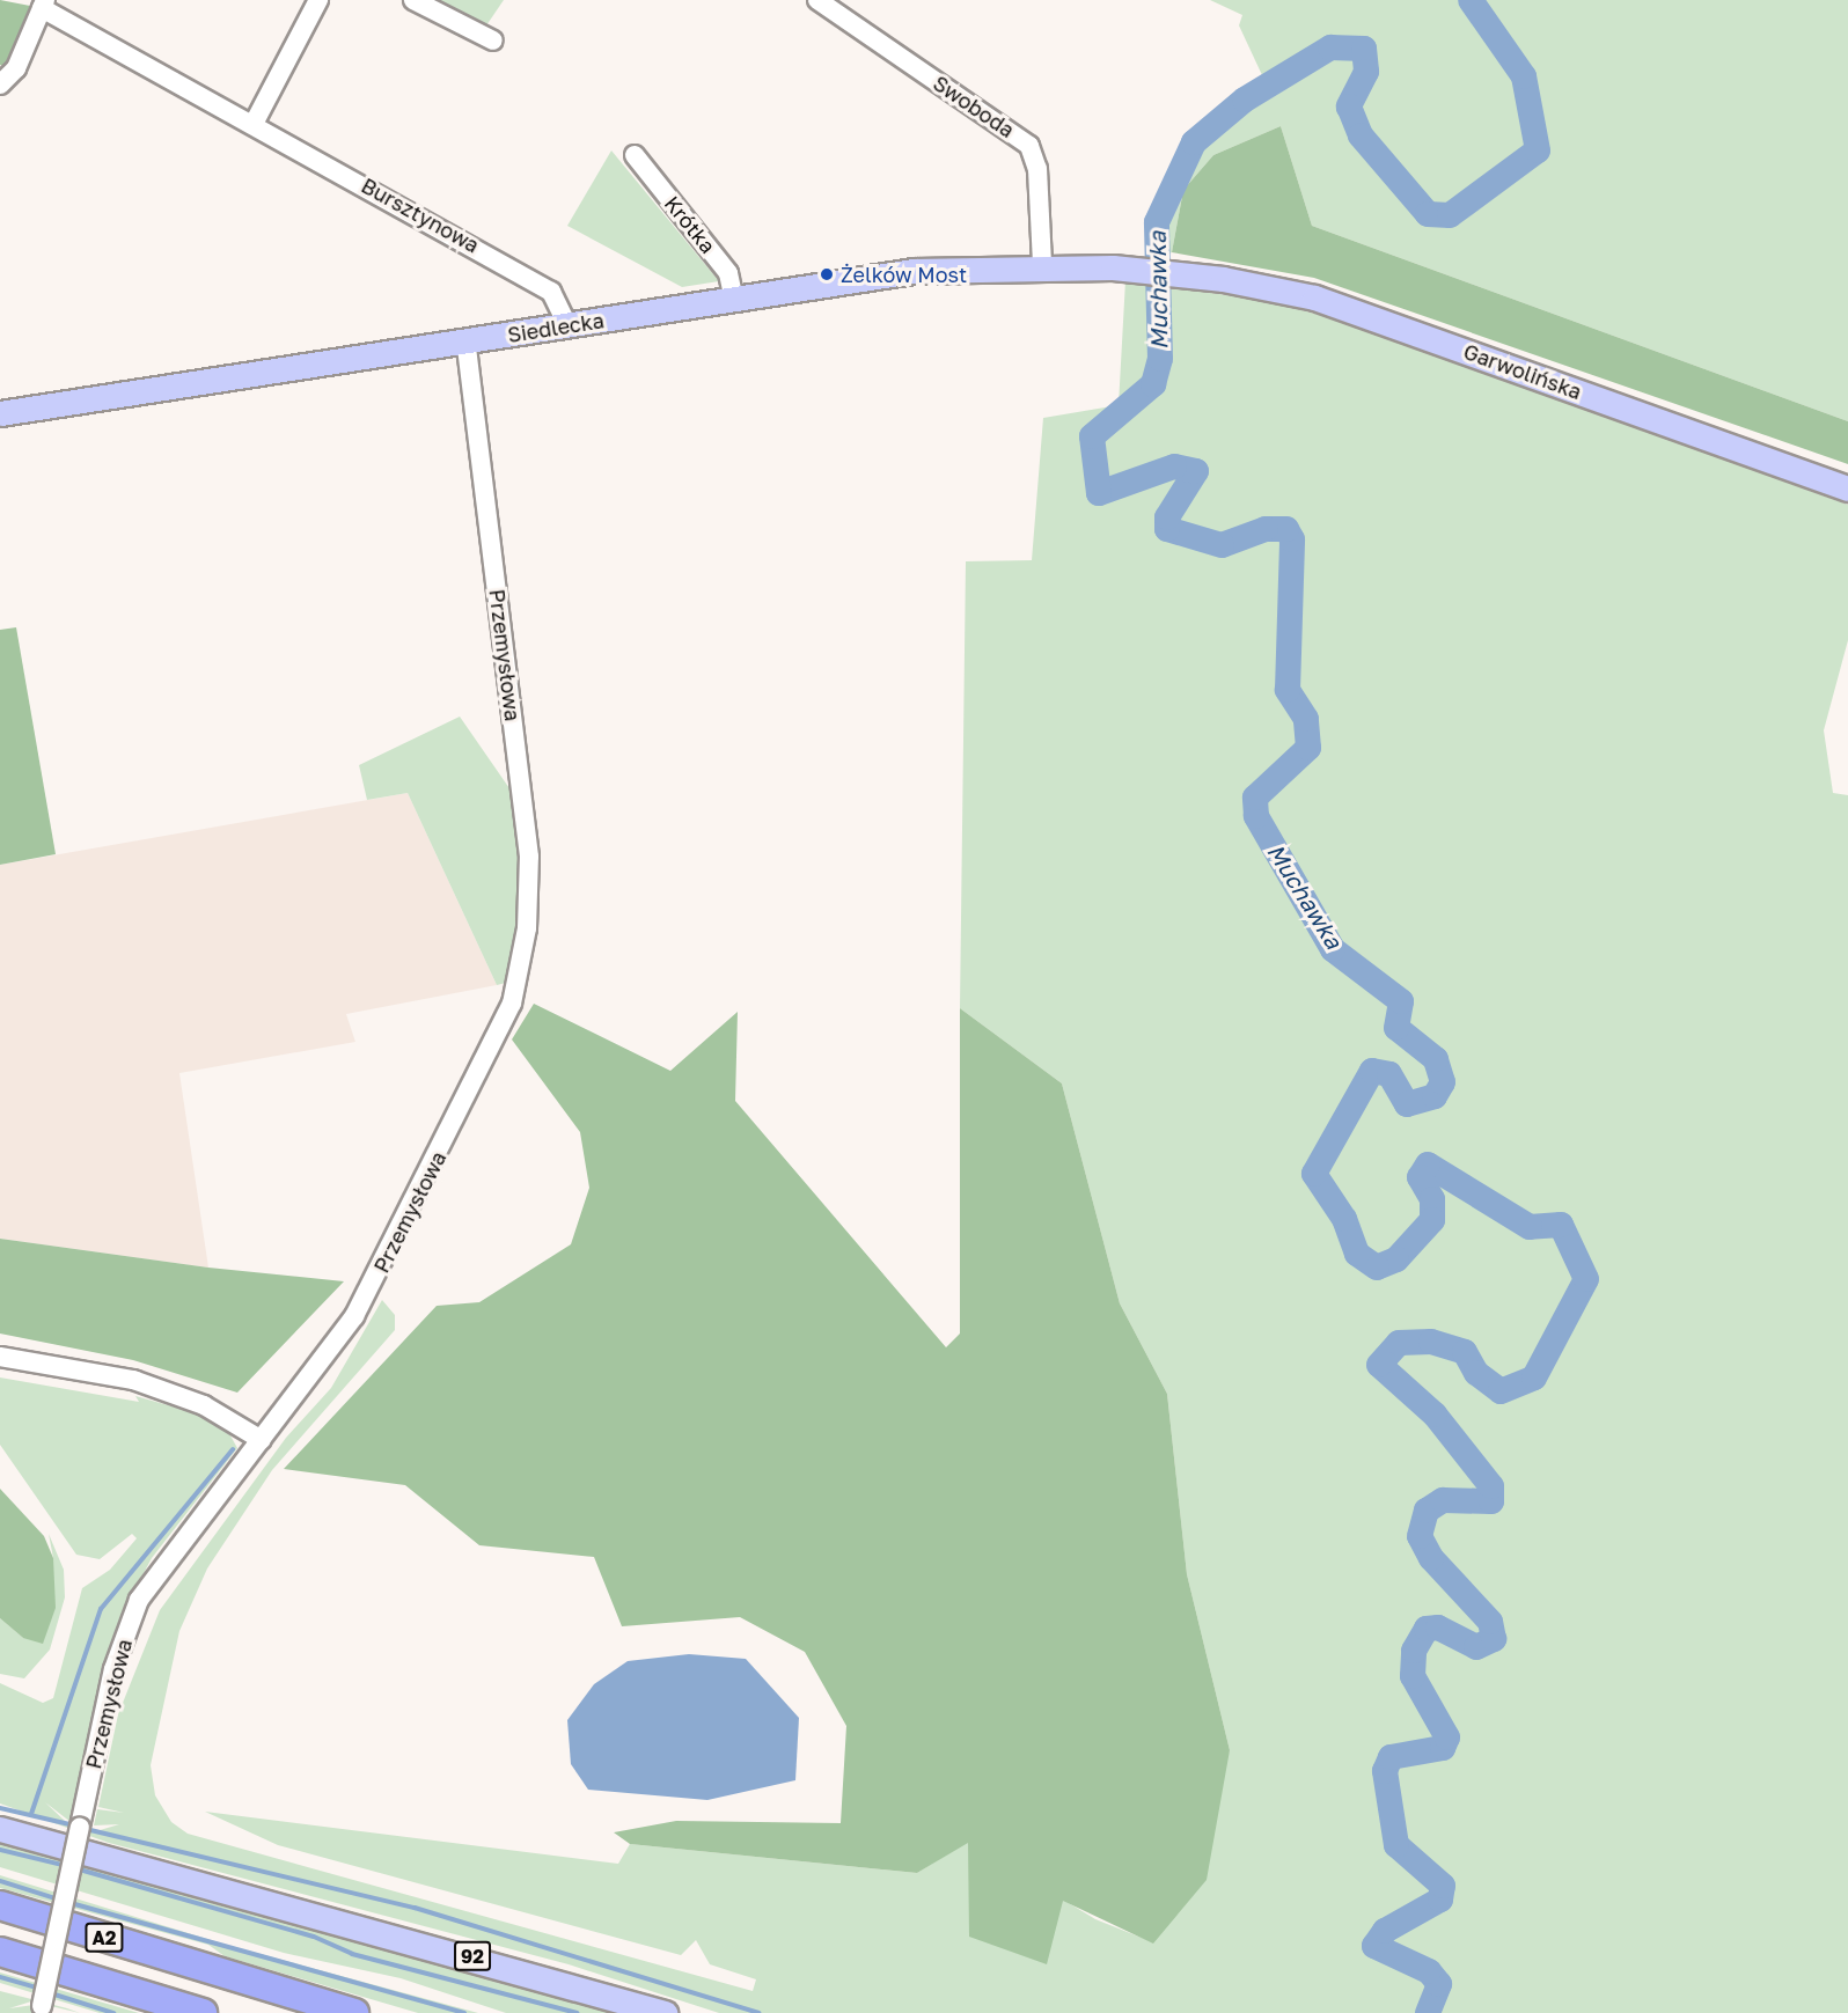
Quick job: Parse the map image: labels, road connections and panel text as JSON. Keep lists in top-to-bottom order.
{
  "streets": {
    "highway": ["A2"],
    "main road": ["Siedlecka", "Garwolińska", "92"],
    "street": [
      "Swoboda",
      "Bursztynowa",
      "Krótka",
      "Przemysłowa"
    ]
  },
  "crossings": [
    ["Swoboda", "Siedlecka"],
    ["Bursztynowa", "Siedlecka"],
    ["Krótka", "Siedlecka"],
    ["Siedlecka", "Garwolińska"],
    ["Siedlecka", "Przemysłowa"]
  ],
  "water": ["Muchawka"],
  "places": ["Żelków Most"]
}
